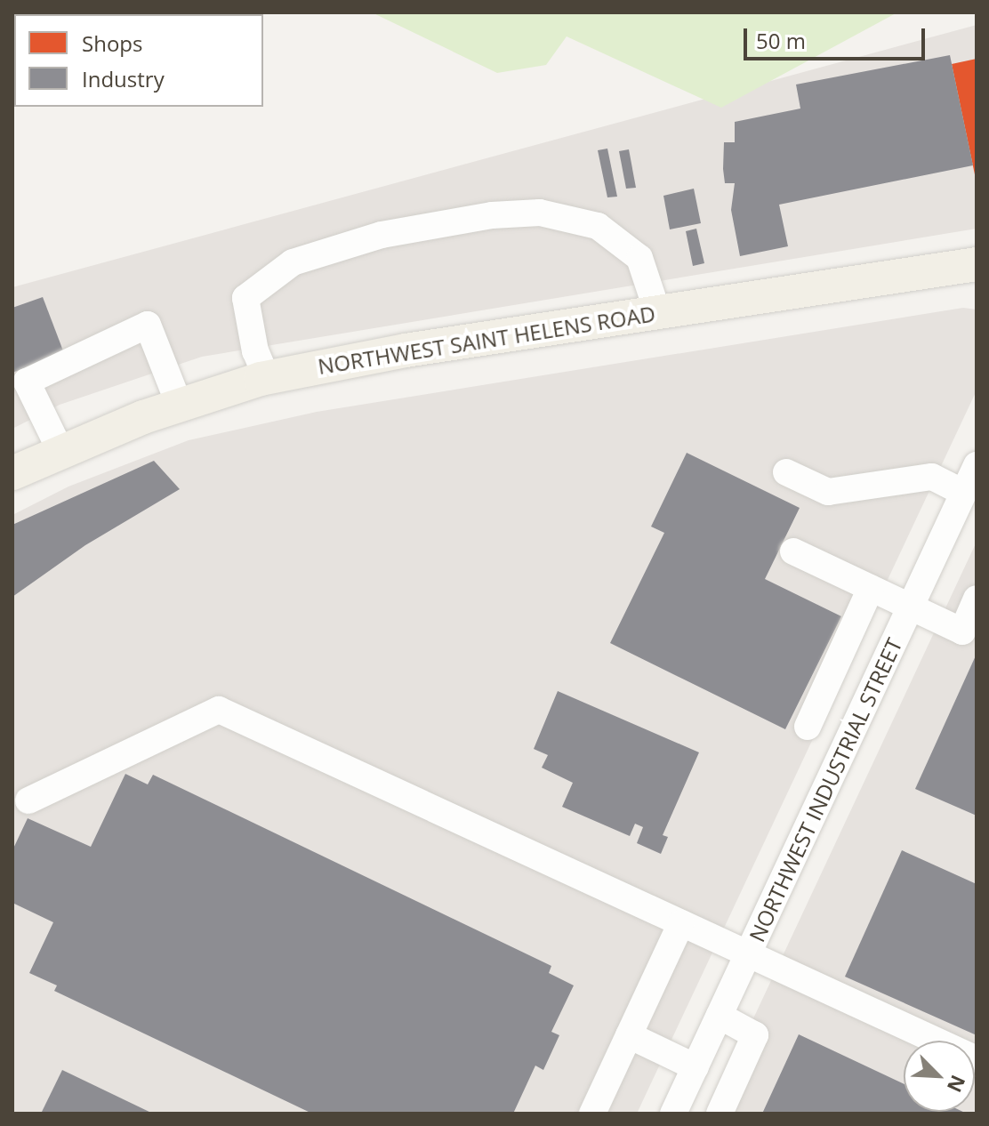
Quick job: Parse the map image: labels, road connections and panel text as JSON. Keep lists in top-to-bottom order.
{
  "streets": {
    "main road": ["NORTHWEST SAINT HELENS ROAD"],
    "street": ["NORTHWEST INDUSTRIAL STREET"]
  },
  "legend": ["Shops", "Industry"],
  "scale_bar": "50 m",
  "north": "bottom right"
}
